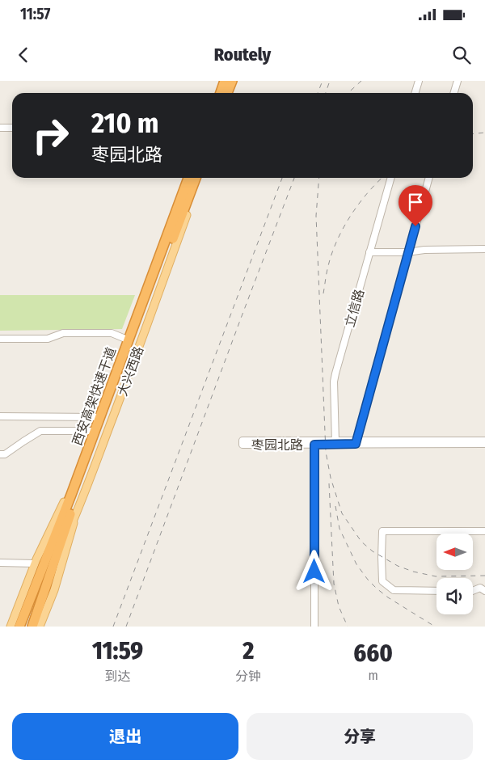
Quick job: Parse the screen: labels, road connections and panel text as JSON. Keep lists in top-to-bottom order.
{
  "streets": {
    "highway": ["西安高架快速干道"],
    "main road": ["大兴西路"],
    "street": ["立信路", "枣园北路"]
  },
  "crossings": [
    ["立信路", "枣园北路"],
    ["大兴西路", "西安高架快速干道"]
  ],
  "north": "left",
  "page": {
    "status": "11:57",
    "header": "Routely",
    "turn": ["210 m", "枣园北路"],
    "eta": [
      "11:59",
      "到达",
      "2",
      "分钟",
      "660",
      "m"
    ],
    "buttons": ["退出", "分享"]
  }
}
